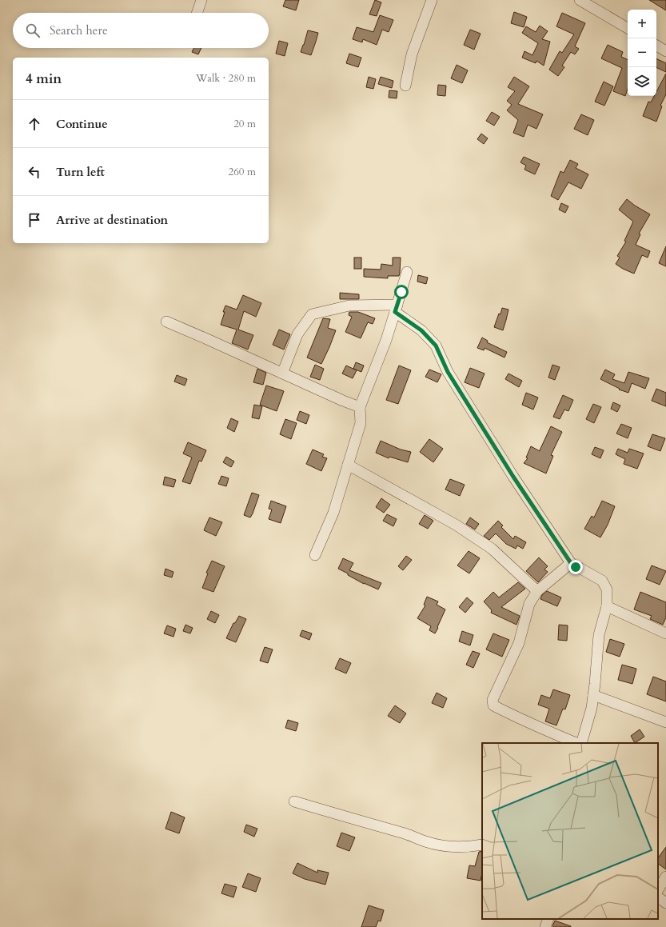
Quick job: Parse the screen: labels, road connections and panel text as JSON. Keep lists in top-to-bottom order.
{
  "page": {
    "map_buttons": ["+", "−"],
    "search": "Search here",
    "heading": ["4 min", "Walk · 280 m"],
    "list": [
      ["Continue", "20 m"],
      ["Turn left", "260 m"],
      "Arrive at destination"
    ]
  }
}
